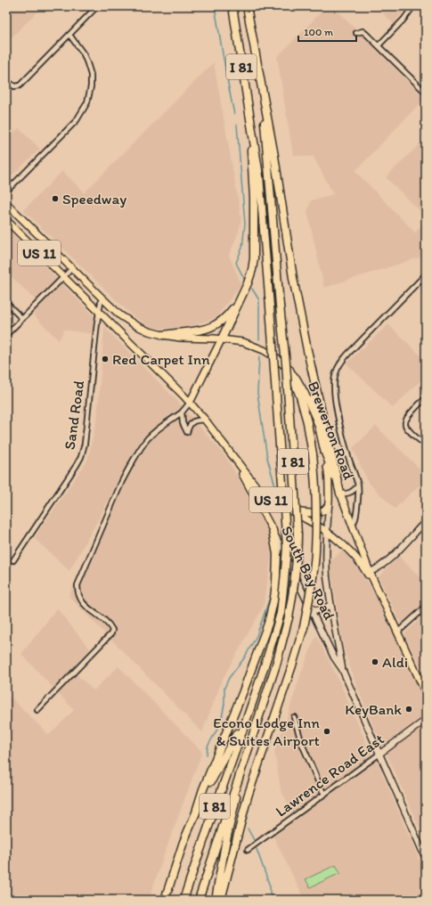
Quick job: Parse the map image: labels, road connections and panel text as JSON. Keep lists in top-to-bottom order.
{
  "streets": {
    "highway": ["I 81"],
    "main road": [
      "US 11",
      "Brewerton Road",
      "South Bay Road",
      "Lawrence Road East"
    ],
    "street": ["Sand Road"]
  },
  "crossings": [
    ["Sand Road", "Brewerton Road"],
    ["Brewerton Road", "South Bay Road"],
    ["South Bay Road", "Lawrence Road East"]
  ],
  "places": [
    "Speedway",
    "Red Carpet Inn",
    "Aldi",
    "KeyBank",
    "Econo Lodge Inn & Suites Airport"
  ],
  "scale_bar": "100 m"
}
